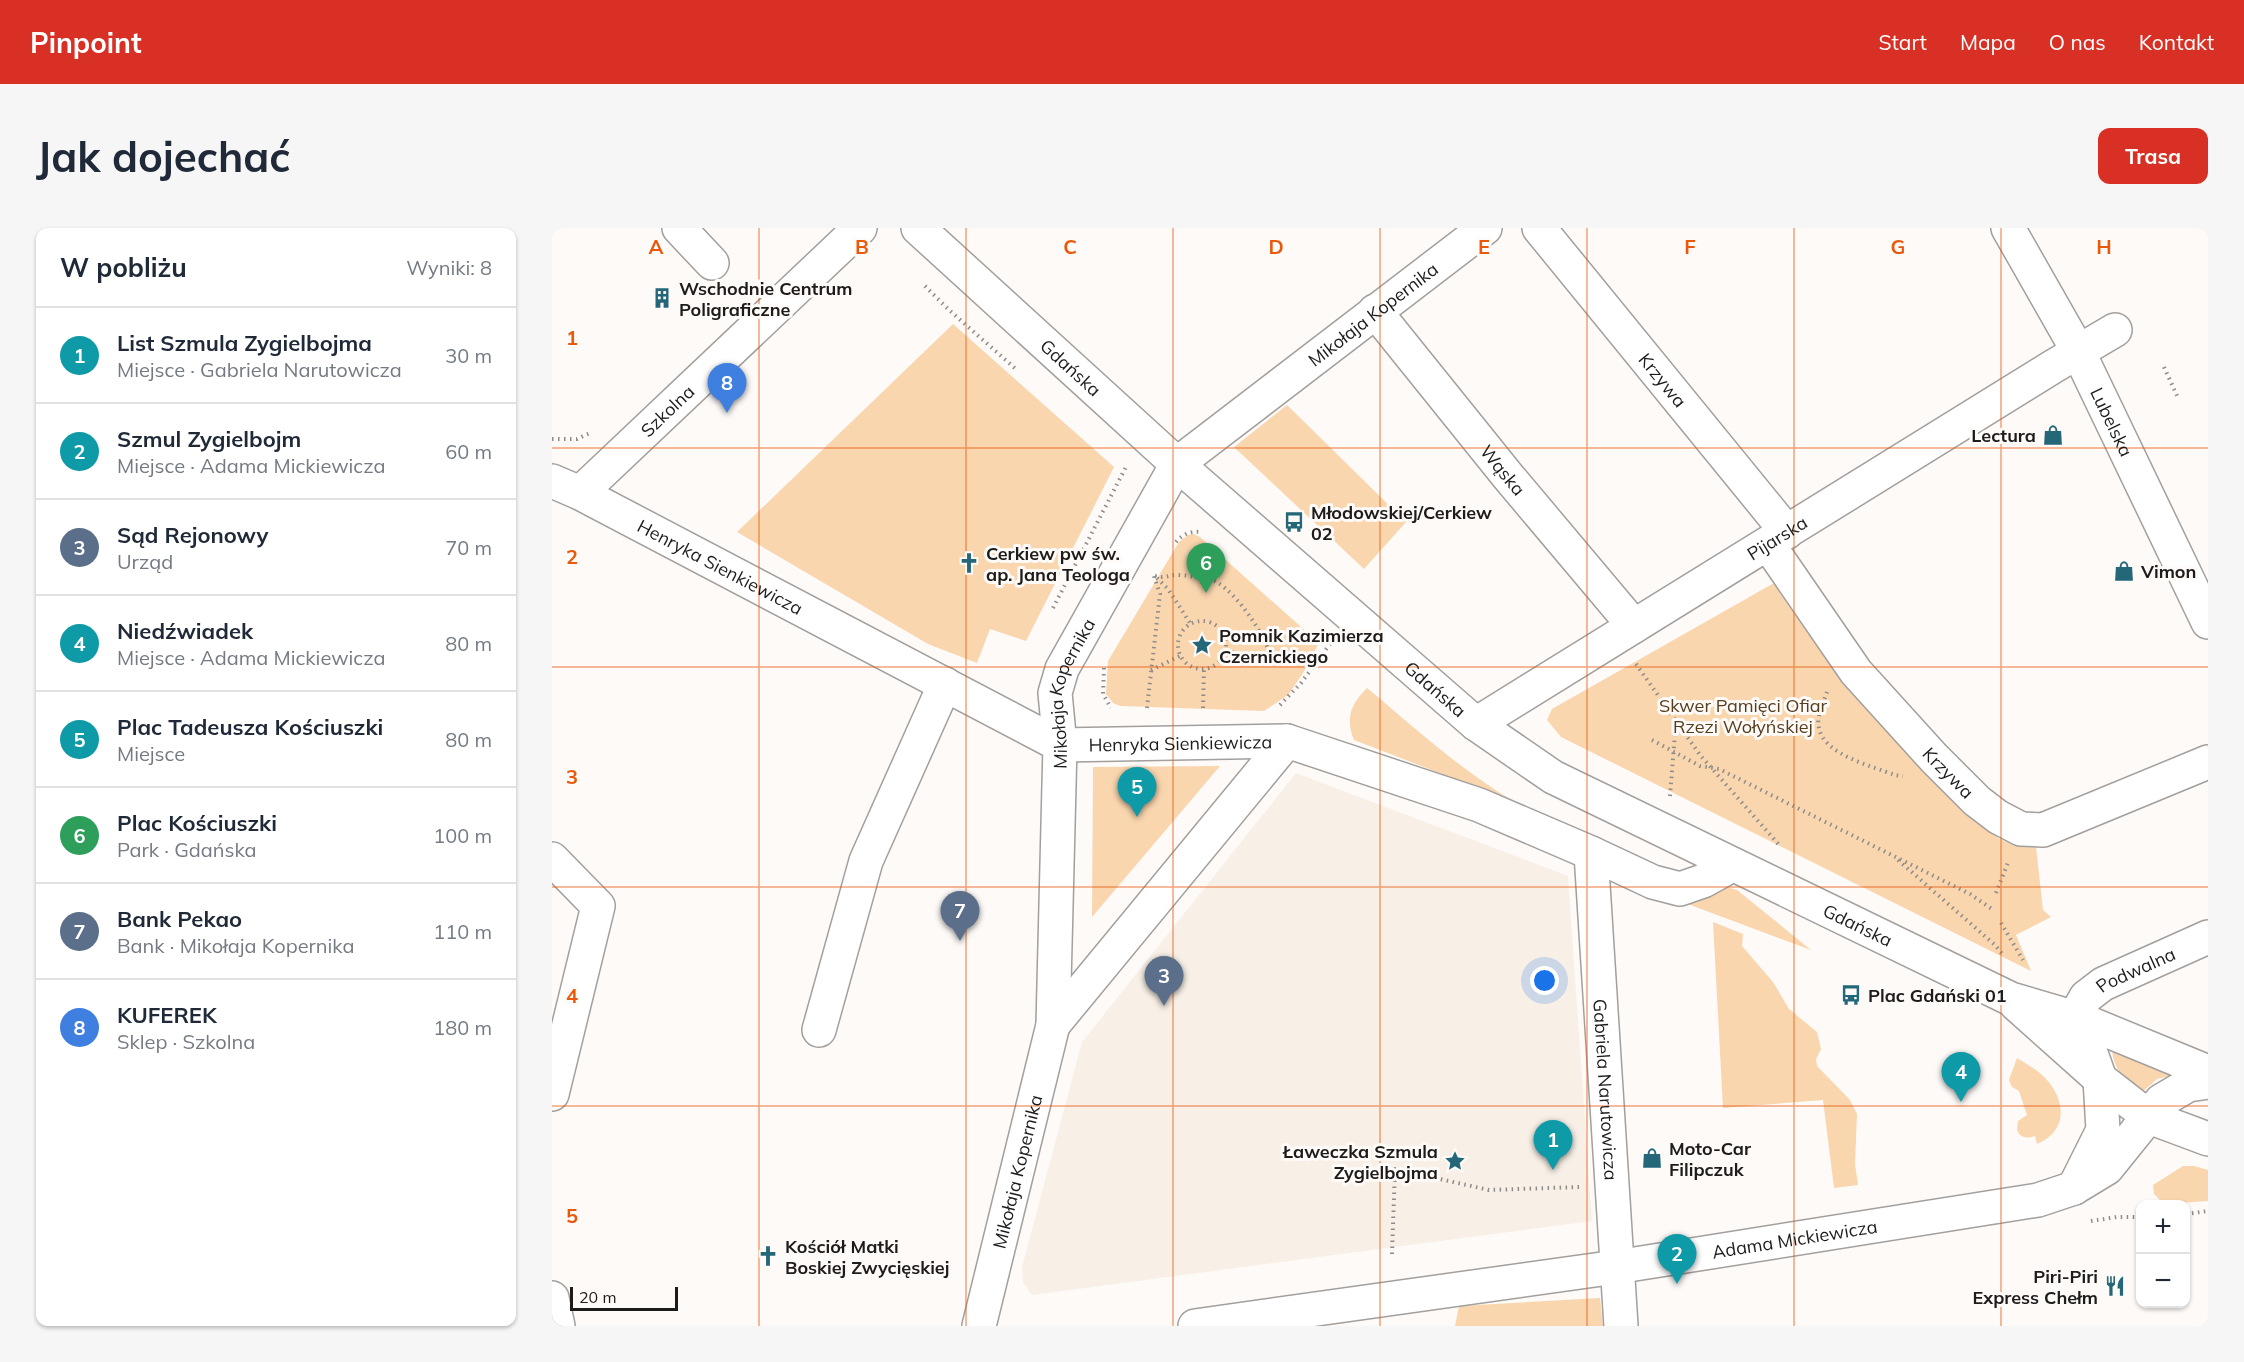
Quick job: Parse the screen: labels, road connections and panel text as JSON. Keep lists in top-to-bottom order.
{
  "streets": {
    "street": [
      "Mikołaja Kopernika",
      "Gdańska",
      "Krzywa",
      "Szkolna",
      "Lubelska",
      "Wąska",
      "Pijarska",
      "Henryka Sienkiewicza",
      "Podwalna",
      "Gabriela Narutowicza",
      "Adama Mickiewicza"
    ]
  },
  "crossings": [
    ["Mikołaja Kopernika", "Gdańska"],
    ["Mikołaja Kopernika", "Wąska"],
    ["Mikołaja Kopernika", "Henryka Sienkiewicza"],
    ["Gdańska", "Pijarska"],
    ["Gdańska", "Henryka Sienkiewicza"],
    ["Gdańska", "Podwalna"],
    ["Gdańska", "Adama Mickiewicza"],
    ["Krzywa", "Pijarska"],
    ["Szkolna", "Henryka Sienkiewicza"],
    ["Lubelska", "Pijarska"],
    ["Wąska", "Pijarska"],
    ["Henryka Sienkiewicza", "Gabriela Narutowicza"],
    ["Gabriela Narutowicza", "Adama Mickiewicza"]
  ],
  "parks": ["Skwer Pamięci Ofiar Rzezi Wołyńskiej"],
  "places": {
    "building": ["Wschodnie Centrum Poligraficzne"],
    "shop": ["Lectura", "Vimon", "Moto-Car Filipczuk"],
    "bus stop": ["Młodowskiej/Cerkiew 02", "Plac Gdański 01"],
    "church": ["Cerkiew pw św. ap. Jana Teologa", "Kościół Matki Boskiej Zwycięskiej"],
    "place": ["Pomnik Kazimierza Czernickiego", "Ławeczka Szmula Zygielbojma"],
    "restaurant": ["Piri-Piri Express Chełm"]
  },
  "scale_bar": "20 m",
  "page": {
    "header": "Pinpoint",
    "nav": [
      "Start",
      "Mapa",
      "O nas",
      "Kontakt"
    ],
    "buttons": "Trasa",
    "title": "Jak dojechać",
    "heading": ["W pobliżu", "Wyniki: 8"],
    "list": [
      {
        "mark": "1",
        "name": "List Szmula Zygielbojma",
        "note": "Miejsce · Gabriela Narutowicza",
        "value": "30 m"
      },
      {
        "mark": "2",
        "name": "Szmul Zygielbojm",
        "note": "Miejsce · Adama Mickiewicza",
        "value": "60 m"
      },
      {
        "mark": "3",
        "name": "Sąd Rejonowy",
        "note": "Urząd",
        "value": "70 m"
      },
      {
        "mark": "4",
        "name": "Niedźwiadek",
        "note": "Miejsce · Adama Mickiewicza",
        "value": "80 m"
      },
      {
        "mark": "5",
        "name": "Plac Tadeusza Kościuszki",
        "note": "Miejsce",
        "value": "80 m"
      },
      {
        "mark": "6",
        "name": "Plac Kościuszki",
        "note": "Park · Gdańska",
        "value": "100 m"
      },
      {
        "mark": "7",
        "name": "Bank Pekao",
        "note": "Bank · Mikołaja Kopernika",
        "value": "110 m"
      },
      {
        "mark": "8",
        "name": "KUFEREK",
        "note": "Sklep · Szkolna",
        "value": "180 m"
      }
    ],
    "pins": [
      "8",
      "6",
      "5",
      "7",
      "3",
      "4",
      "1",
      "2"
    ],
    "map_buttons": ["+", "−"],
    "scale": "20 m"
  },
  "grid": {
    "columns": [
      "A",
      "B",
      "C",
      "D",
      "E",
      "F",
      "G",
      "H"
    ],
    "rows": [
      "1",
      "2",
      "3",
      "4",
      "5"
    ]
  }
}
